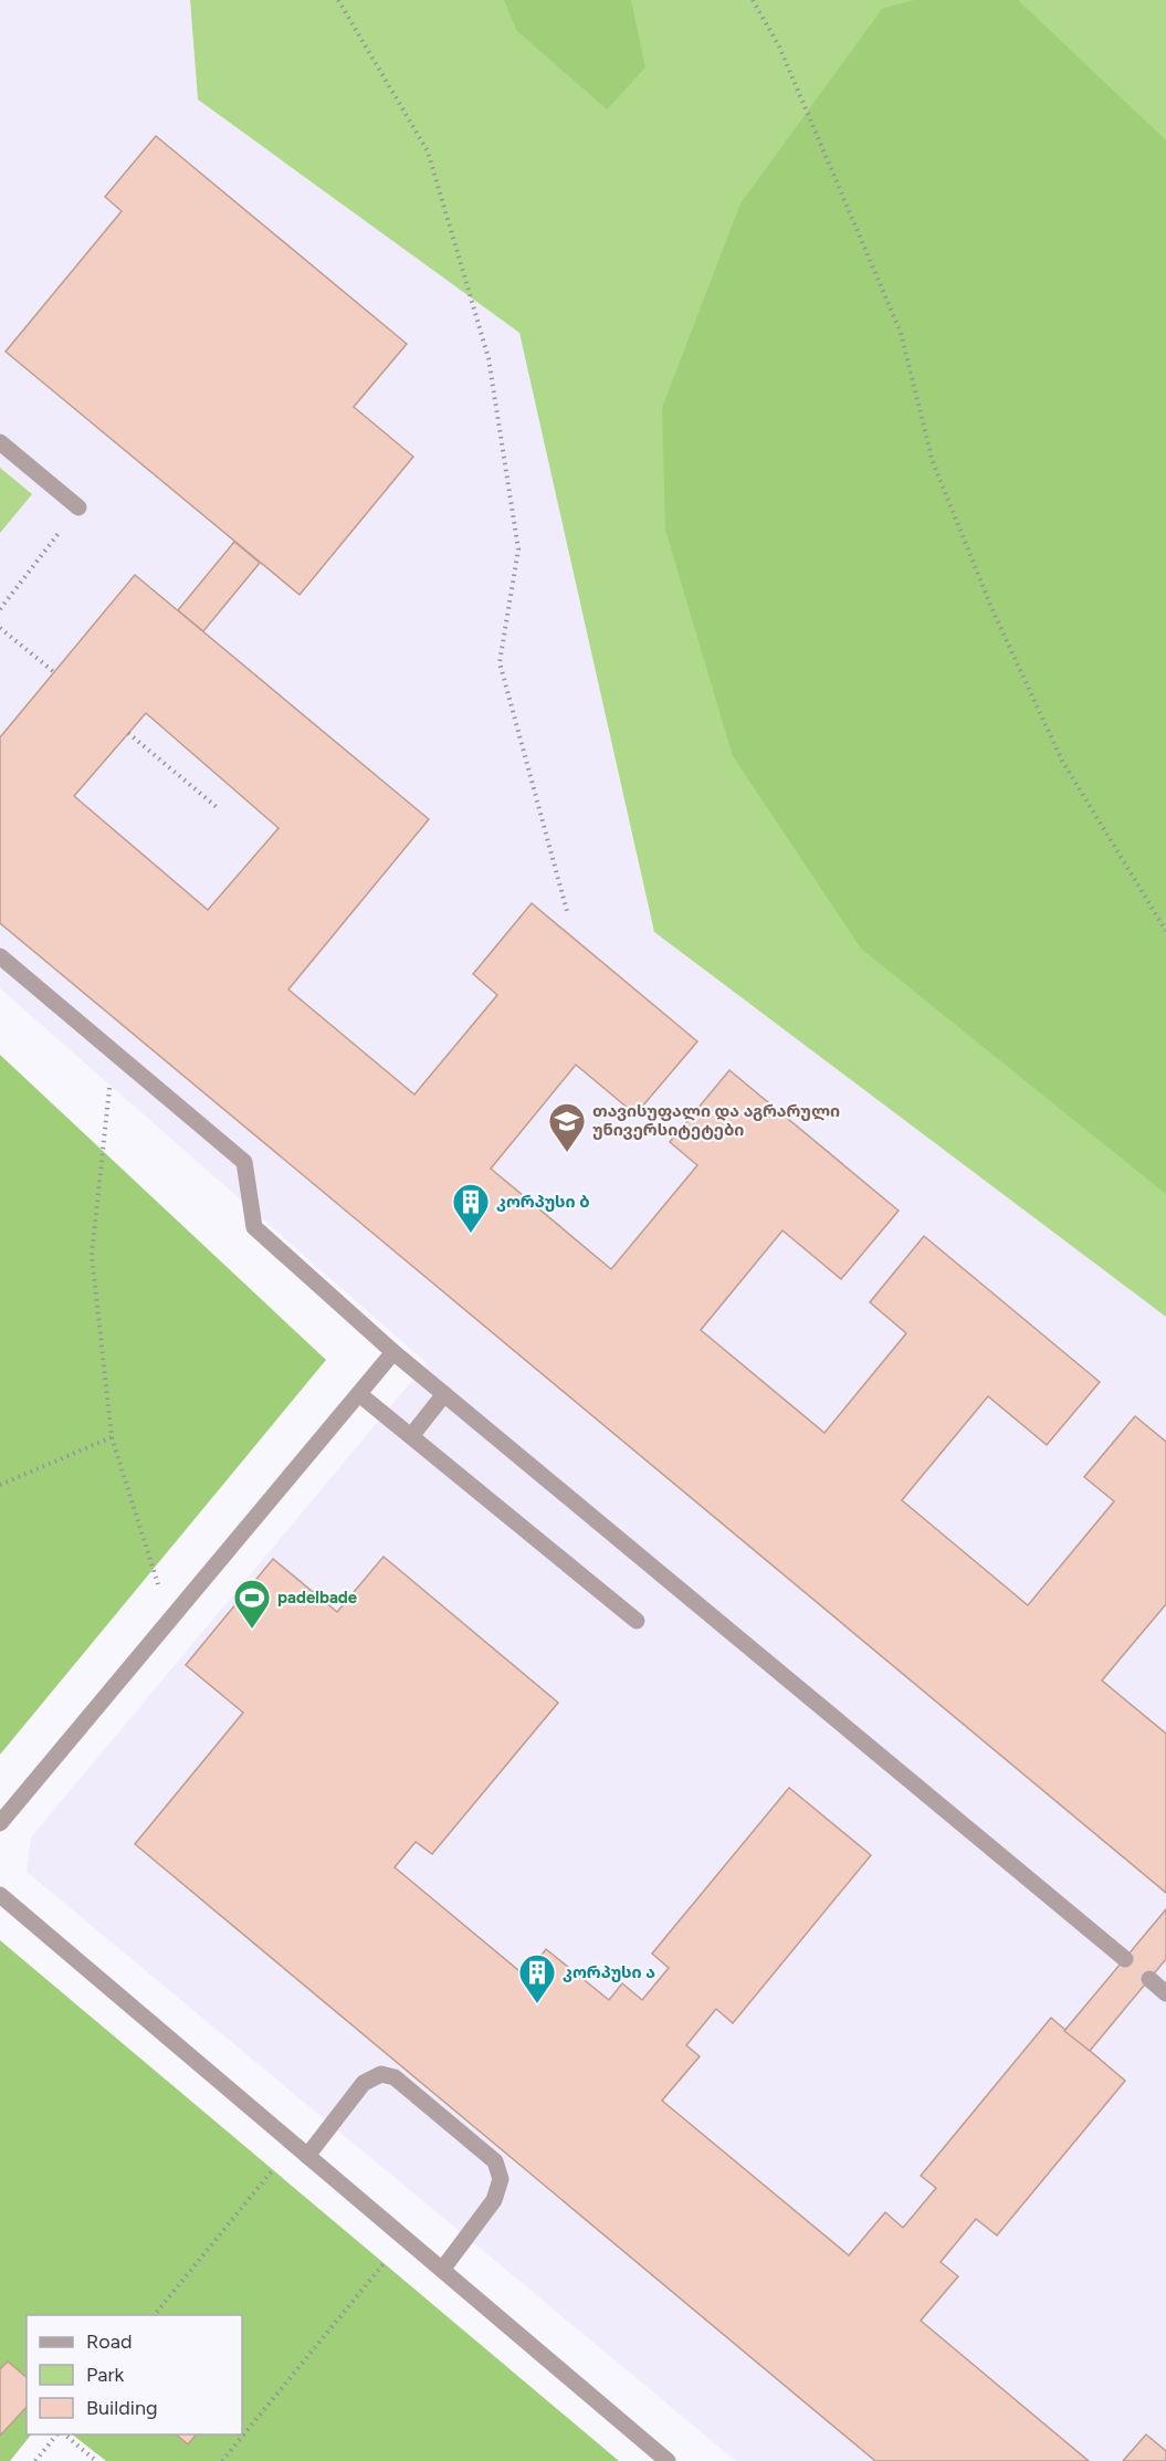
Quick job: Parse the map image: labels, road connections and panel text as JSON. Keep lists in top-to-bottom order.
{
  "places": {
    "school or university": ["თავისუფალი და აგრარული უნივერსიტეტები"],
    "building": ["კორპუსი ბ", "კორპუსი ა"],
    "sports": ["padelbade"]
  },
  "legend": ["Road", "Park", "Building"]
}
